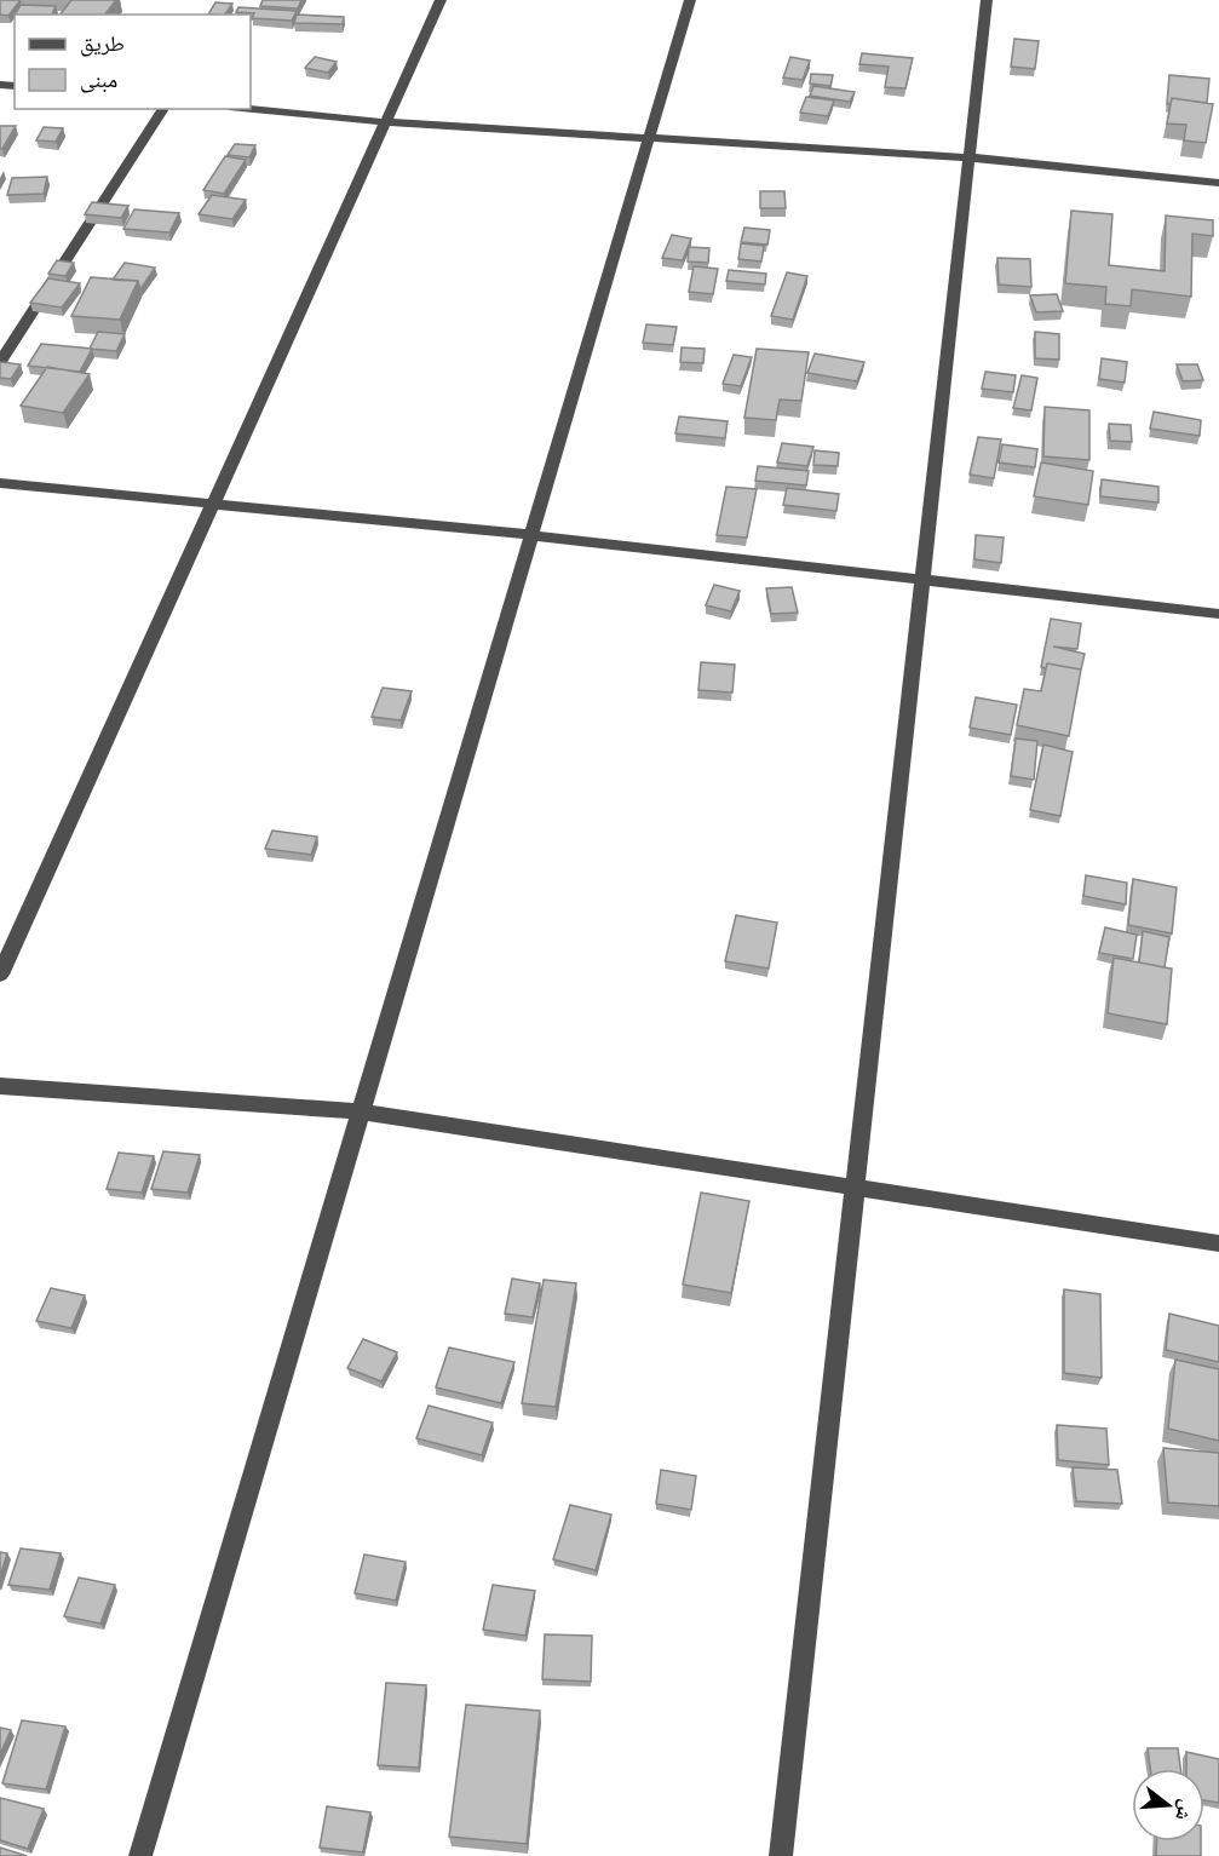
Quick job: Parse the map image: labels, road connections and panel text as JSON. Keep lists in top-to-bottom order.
{
  "legend": ["طريق", "مبنى"],
  "north": "right"
}
